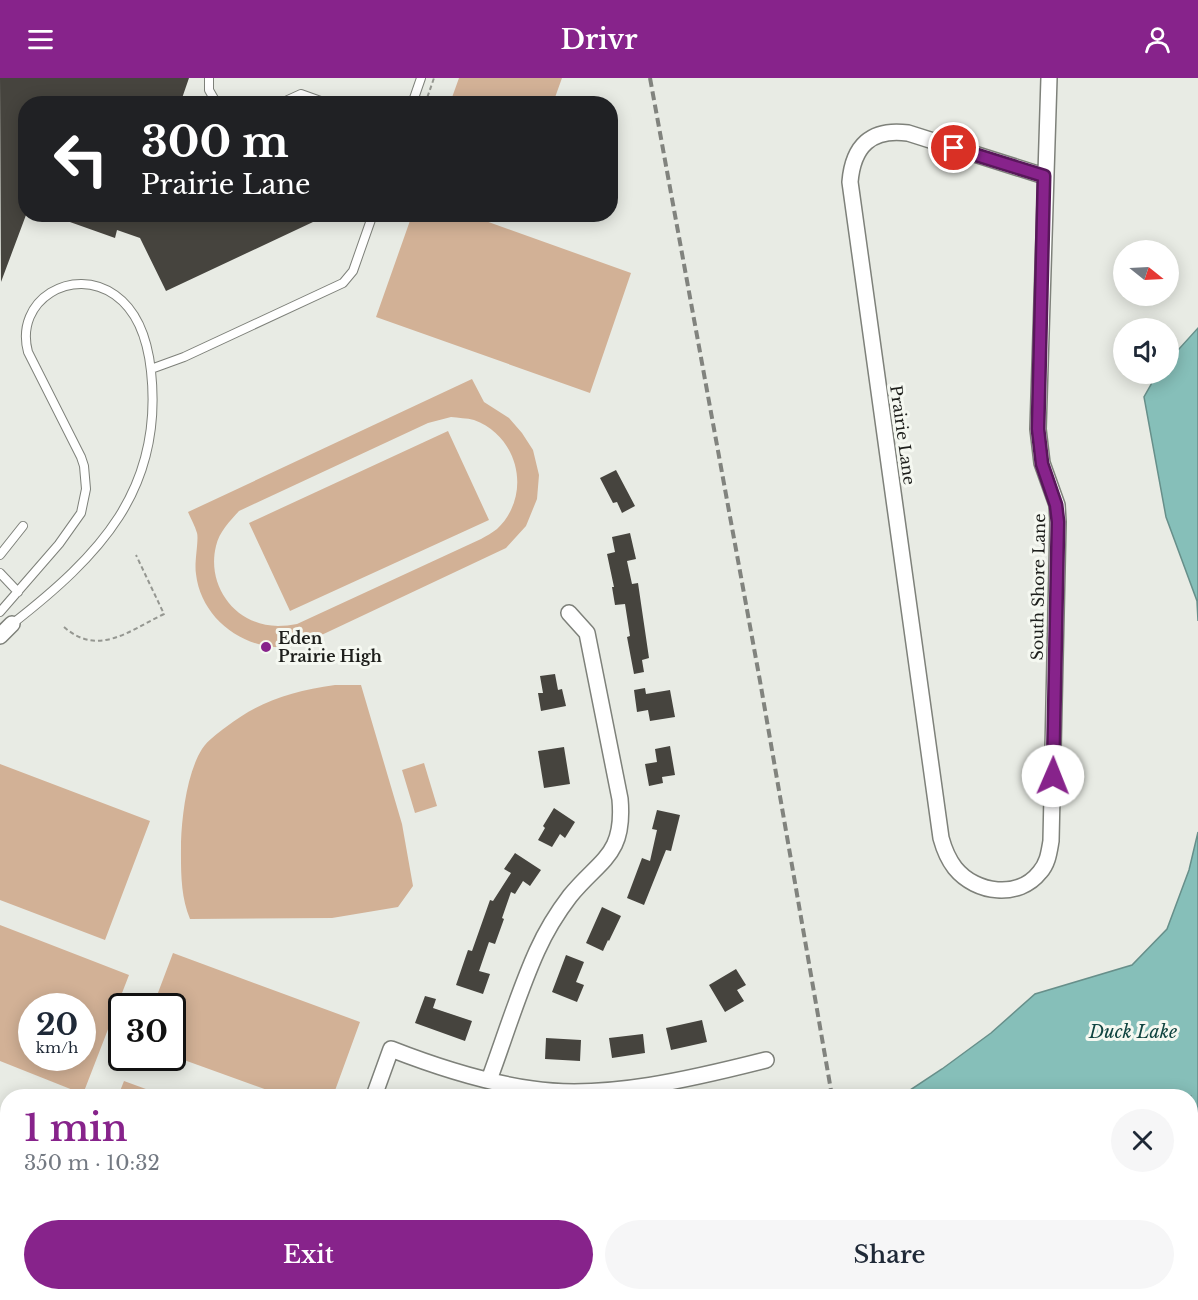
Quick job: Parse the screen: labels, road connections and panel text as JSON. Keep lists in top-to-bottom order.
{
  "streets": {
    "street": ["Prairie Lane", "South Shore Lane"]
  },
  "crossings": [
    ["Prairie Lane", "South Shore Lane"]
  ],
  "water": ["Duck Lake"],
  "places": ["Eden Prairie High"],
  "north": "right",
  "page": {
    "header": "Drivr",
    "turn": ["300 m", "Prairie Lane"],
    "speed": "20 km/h",
    "limit": "30",
    "heading": ["1 min", "350 m · 10:32"],
    "buttons": ["Exit", "Share"]
  }
}
